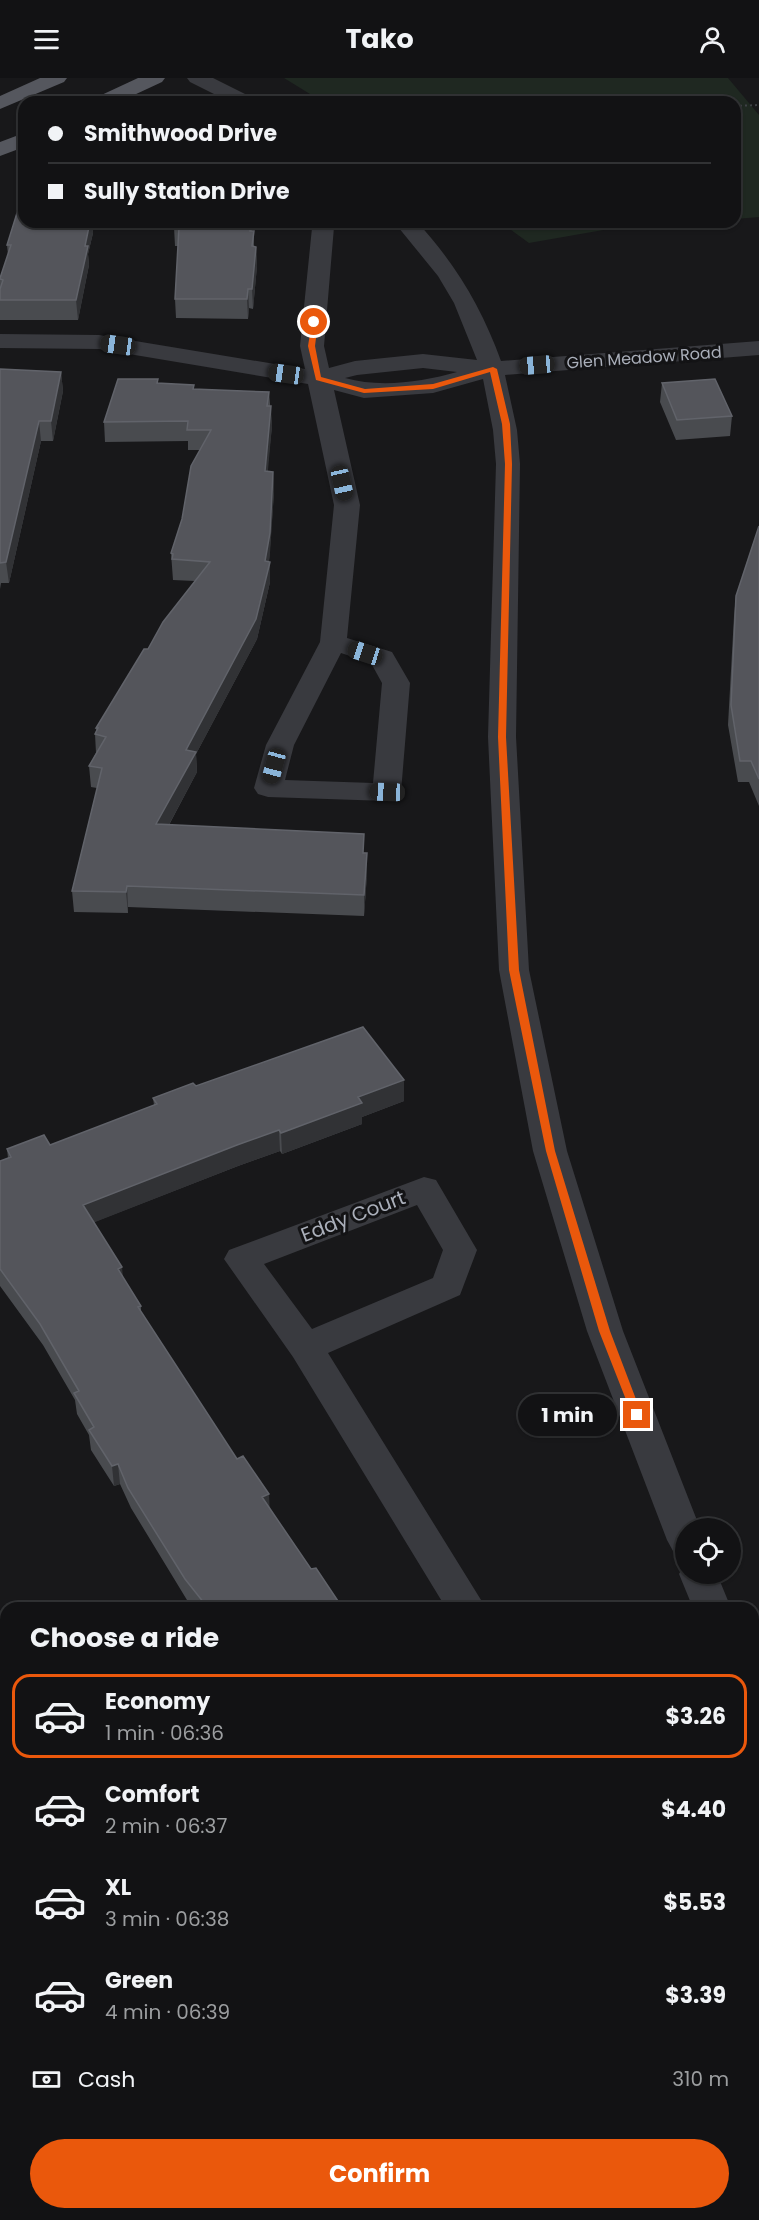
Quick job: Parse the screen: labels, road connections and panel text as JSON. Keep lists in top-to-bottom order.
{
  "streets": {
    "street": ["Glen Meadow Road", "Eddy Court"]
  },
  "page": {
    "header": "Tako",
    "banner": ["Smithwood Drive", "Sully Station Drive"],
    "bubble": "1 min",
    "heading": "Choose a ride",
    "list": [
      {
        "name": "Economy",
        "note": "1 min · 06:36",
        "value": "$3.26"
      },
      {
        "name": "Comfort",
        "note": "2 min · 06:37",
        "value": "$4.40"
      },
      {
        "name": "XL",
        "note": "3 min · 06:38",
        "value": "$5.53"
      },
      {
        "name": "Green",
        "note": "4 min · 06:39",
        "value": "$3.39"
      }
    ],
    "pay": ["Cash", "310 m"],
    "buttons": "Confirm"
  }
}
